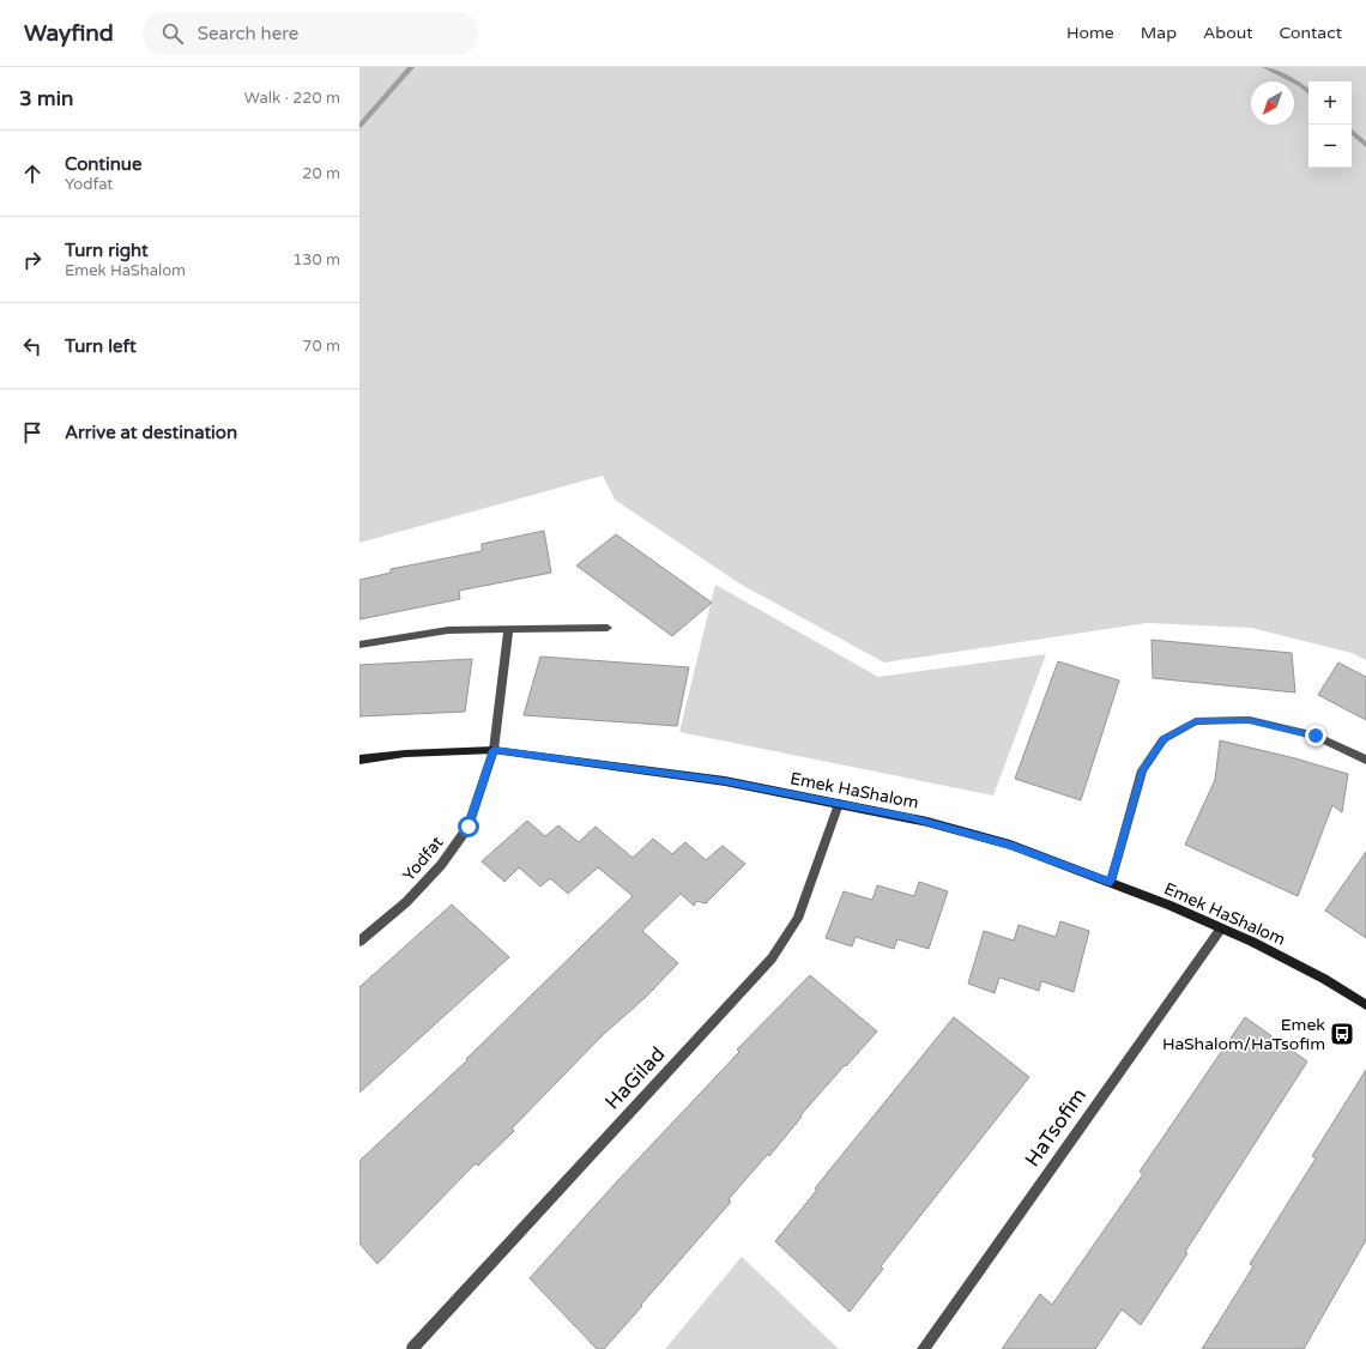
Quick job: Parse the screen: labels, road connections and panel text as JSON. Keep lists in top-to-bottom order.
{
  "streets": {
    "street": [
      "Emek HaShalom",
      "Yodfat",
      "HaGilad",
      "HaTsofim"
    ]
  },
  "crossings": [
    ["Emek HaShalom", "Yodfat"],
    ["Emek HaShalom", "HaGilad"],
    ["Emek HaShalom", "HaTsofim"]
  ],
  "places": {
    "bus stop": ["Emek HaShalom/HaTsofim"]
  },
  "north": "bottom left",
  "page": {
    "header": "Wayfind",
    "search": "Search here",
    "nav": [
      "Home",
      "Map",
      "About",
      "Contact"
    ],
    "heading": ["3 min", "Walk · 220 m"],
    "map_buttons": ["+", "−"],
    "list": [
      ["Continue", "Yodfat", "20 m"],
      ["Turn right", "Emek HaShalom", "130 m"],
      ["Turn left", "70 m"],
      "Arrive at destination"
    ]
  }
}
